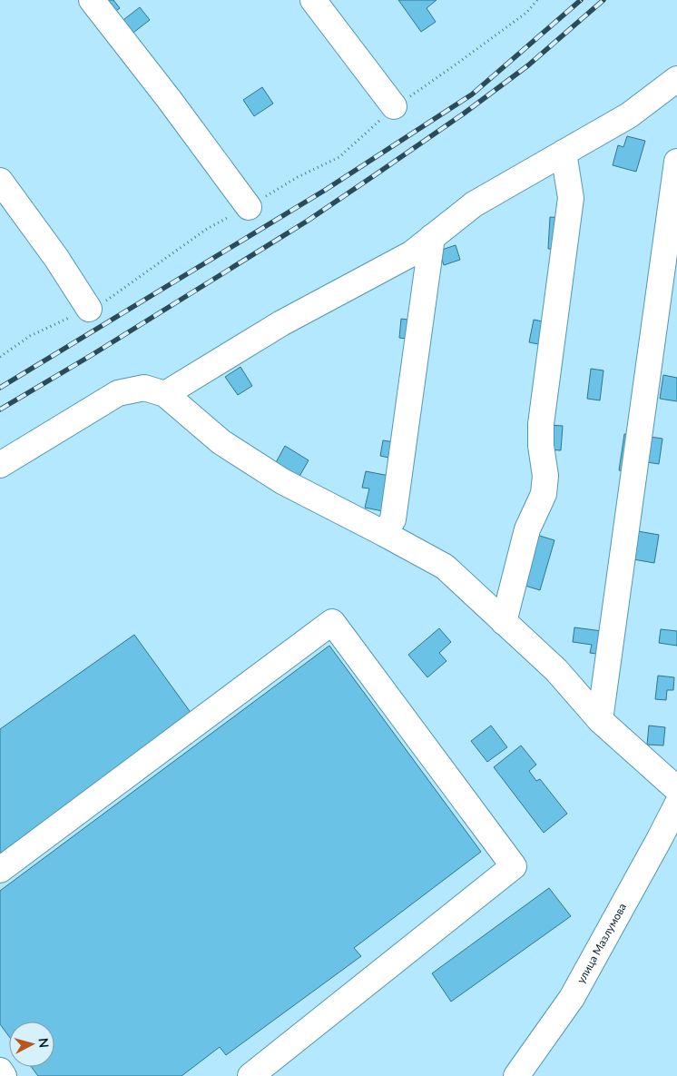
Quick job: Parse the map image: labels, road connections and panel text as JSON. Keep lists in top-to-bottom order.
{
  "streets": {
    "street": ["улица Мазлумова"]
  },
  "north": "right"
}
